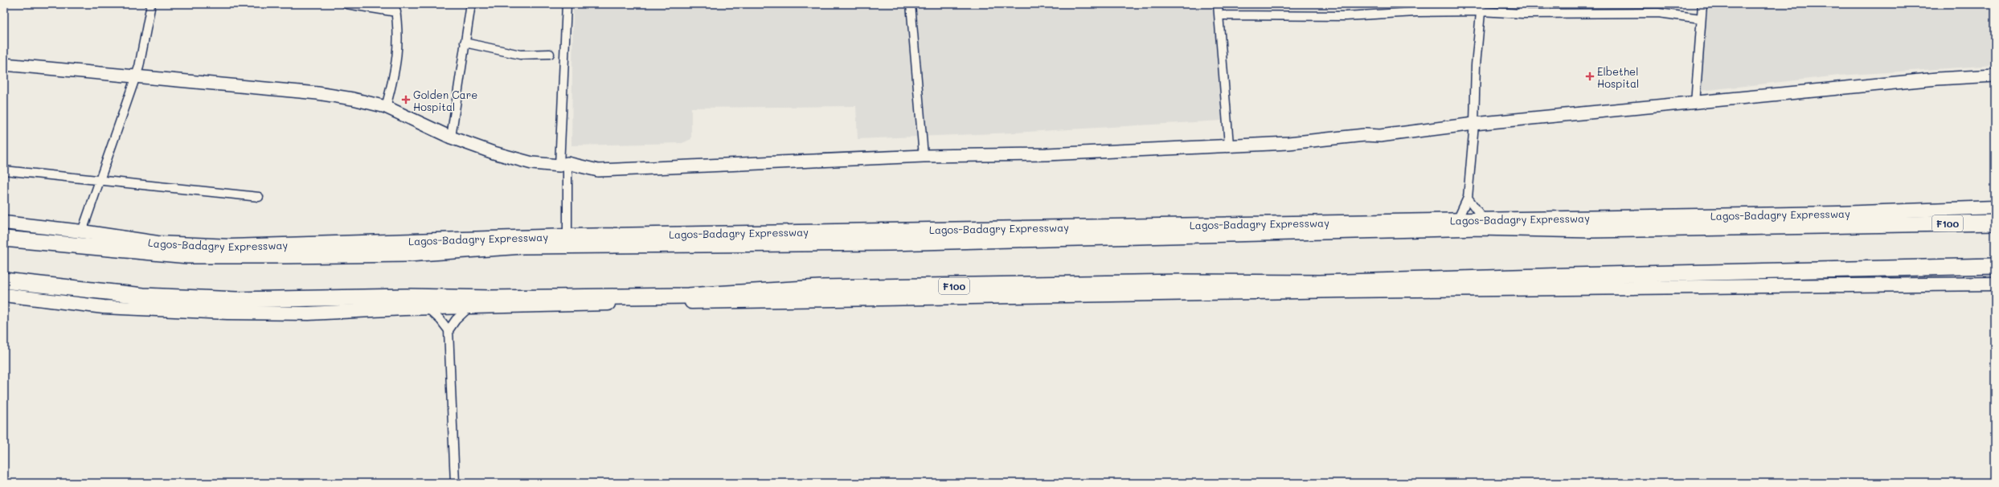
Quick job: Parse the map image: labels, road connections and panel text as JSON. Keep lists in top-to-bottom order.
{
  "streets": {
    "highway": ["Lagos-Badagry Expressway", "F100"]
  },
  "places": {
    "health": ["Elbethel Hospital", "Golden Care Hospital"]
  }
}
